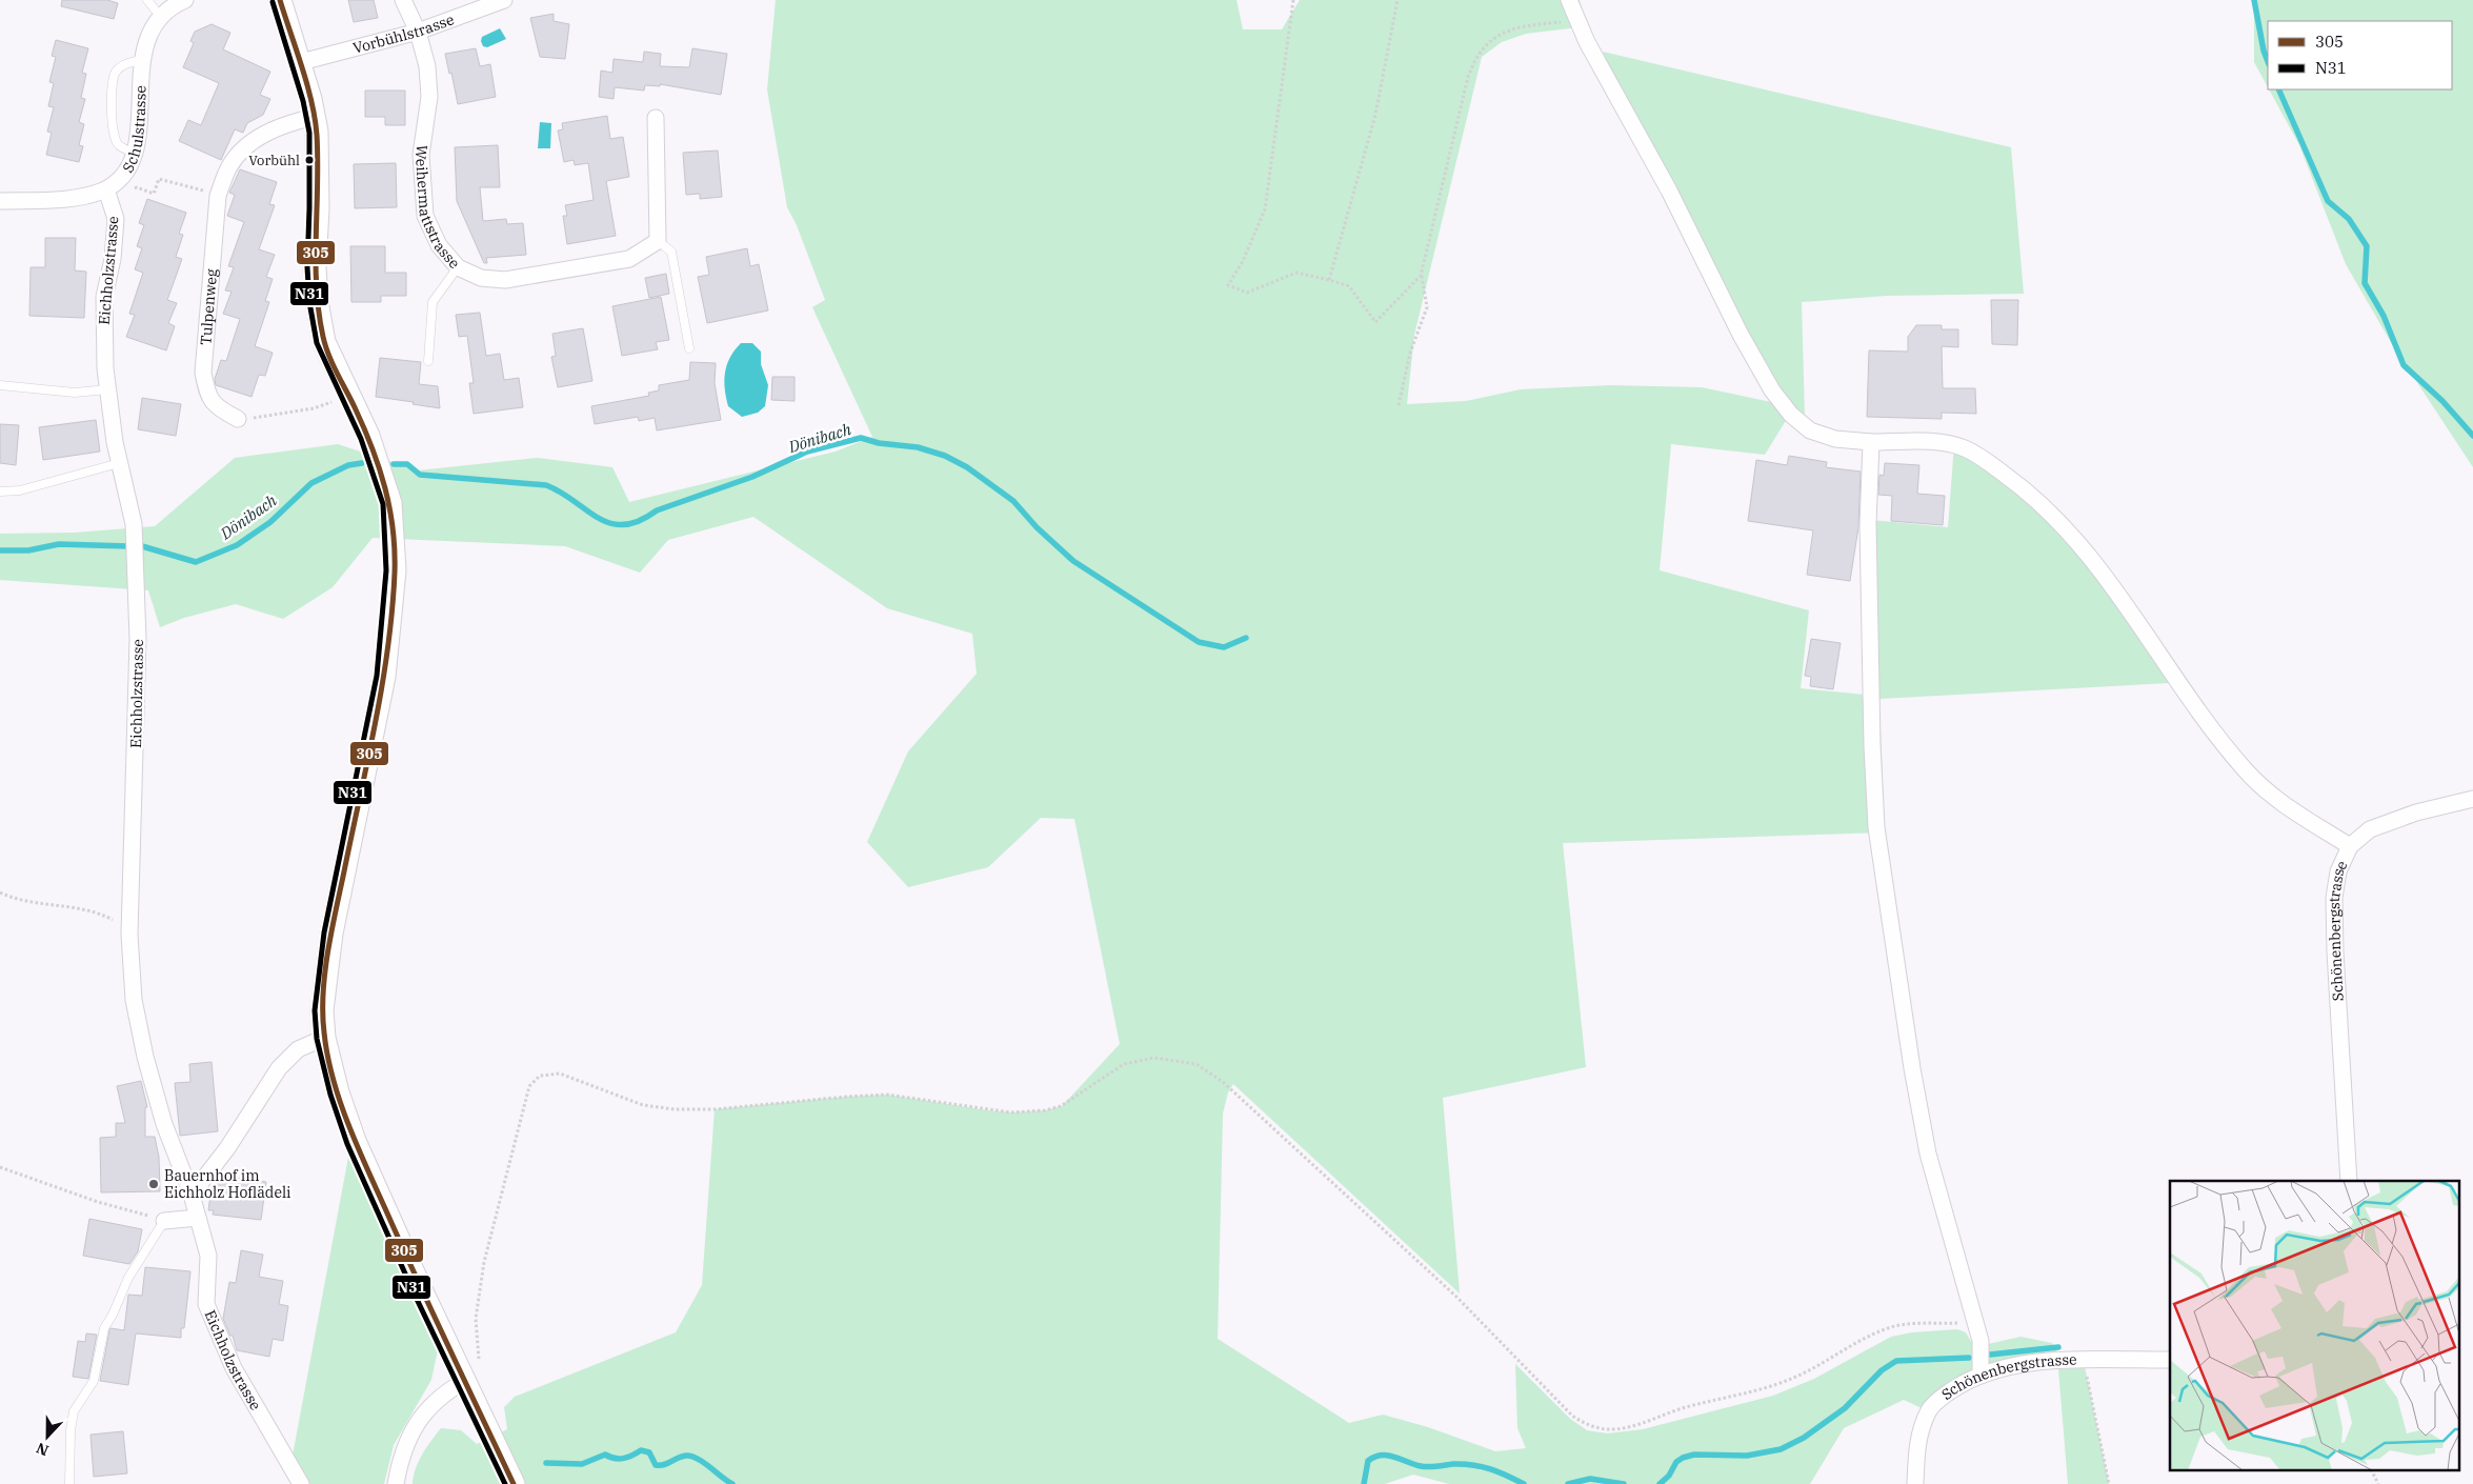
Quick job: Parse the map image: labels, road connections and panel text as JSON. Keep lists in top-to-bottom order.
{
  "streets": {
    "street": [
      "Vorbühlstrasse",
      "Schulstrasse",
      "Weihermattstrasse",
      "Eichholzstrasse",
      "Tulpenweg",
      "Schönenbergstrasse"
    ]
  },
  "crossings": [
    ["Vorbühlstrasse", "Weihermattstrasse"],
    ["Schulstrasse", "Eichholzstrasse"]
  ],
  "water": ["Dönibach"],
  "places": ["Vorbühl", "Bauernhof im Eichholz Hoflädeli"],
  "lines": ["transit line 305", "transit line N31"],
  "legend": ["305", "N31"],
  "north": "bottom"
}
